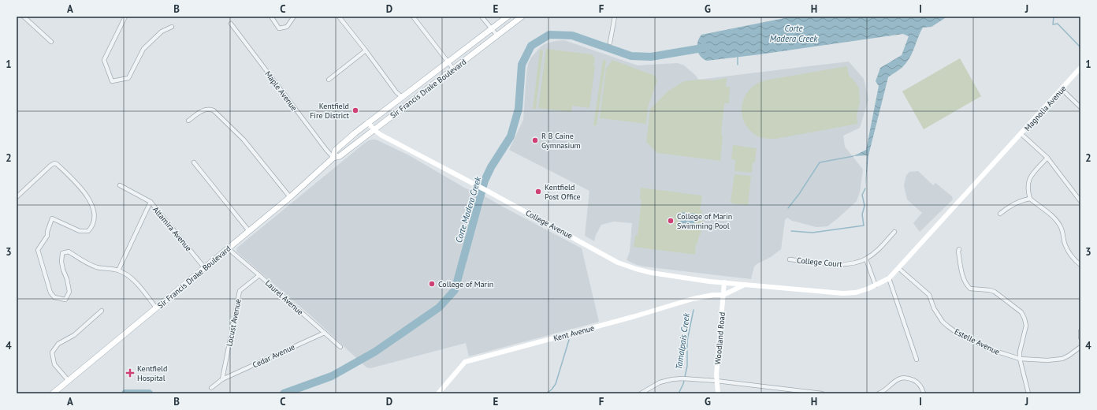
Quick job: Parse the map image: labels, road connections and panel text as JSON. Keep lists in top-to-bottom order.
{
  "streets": {
    "main road": [
      "Sir Francis Drake Boulevard",
      "Magnolia Avenue",
      "College Avenue",
      "Kent Avenue",
      "Woodland Road"
    ],
    "street": [
      "Maple Avenue",
      "Altamira Avenue",
      "College Court",
      "Laurel Avenue",
      "Locust Avenue",
      "Estelle Avenue",
      "Cedar Avenue"
    ]
  },
  "crossings": [
    ["Sir Francis Drake Boulevard", "Maple Avenue"],
    ["Sir Francis Drake Boulevard", "College Avenue"],
    ["Sir Francis Drake Boulevard", "Altamira Avenue"],
    ["Sir Francis Drake Boulevard", "Laurel Avenue"],
    ["Magnolia Avenue", "College Avenue"],
    ["Magnolia Avenue", "Estelle Avenue"],
    ["College Avenue", "Woodland Road"],
    ["College Avenue", "Estelle Avenue"],
    ["Laurel Avenue", "Locust Avenue"],
    ["Laurel Avenue", "Cedar Avenue"],
    ["Locust Avenue", "Cedar Avenue"],
    ["Kent Avenue", "Woodland Road"]
  ],
  "water": ["Corte Madera Creek", "Tamalpais Creek"],
  "places": {
    "other": [
      "Kentfield Fire District",
      "R B Caine Gymnasium",
      "Kentfield Post Office",
      "College of Marin Swimming Pool",
      "College of Marin"
    ],
    "health": ["Kentfield Hospital"]
  },
  "grid": {
    "columns": [
      "A",
      "B",
      "C",
      "D",
      "E",
      "F",
      "G",
      "H",
      "I",
      "J"
    ],
    "rows": [
      "1",
      "2",
      "3",
      "4"
    ]
  }
}
